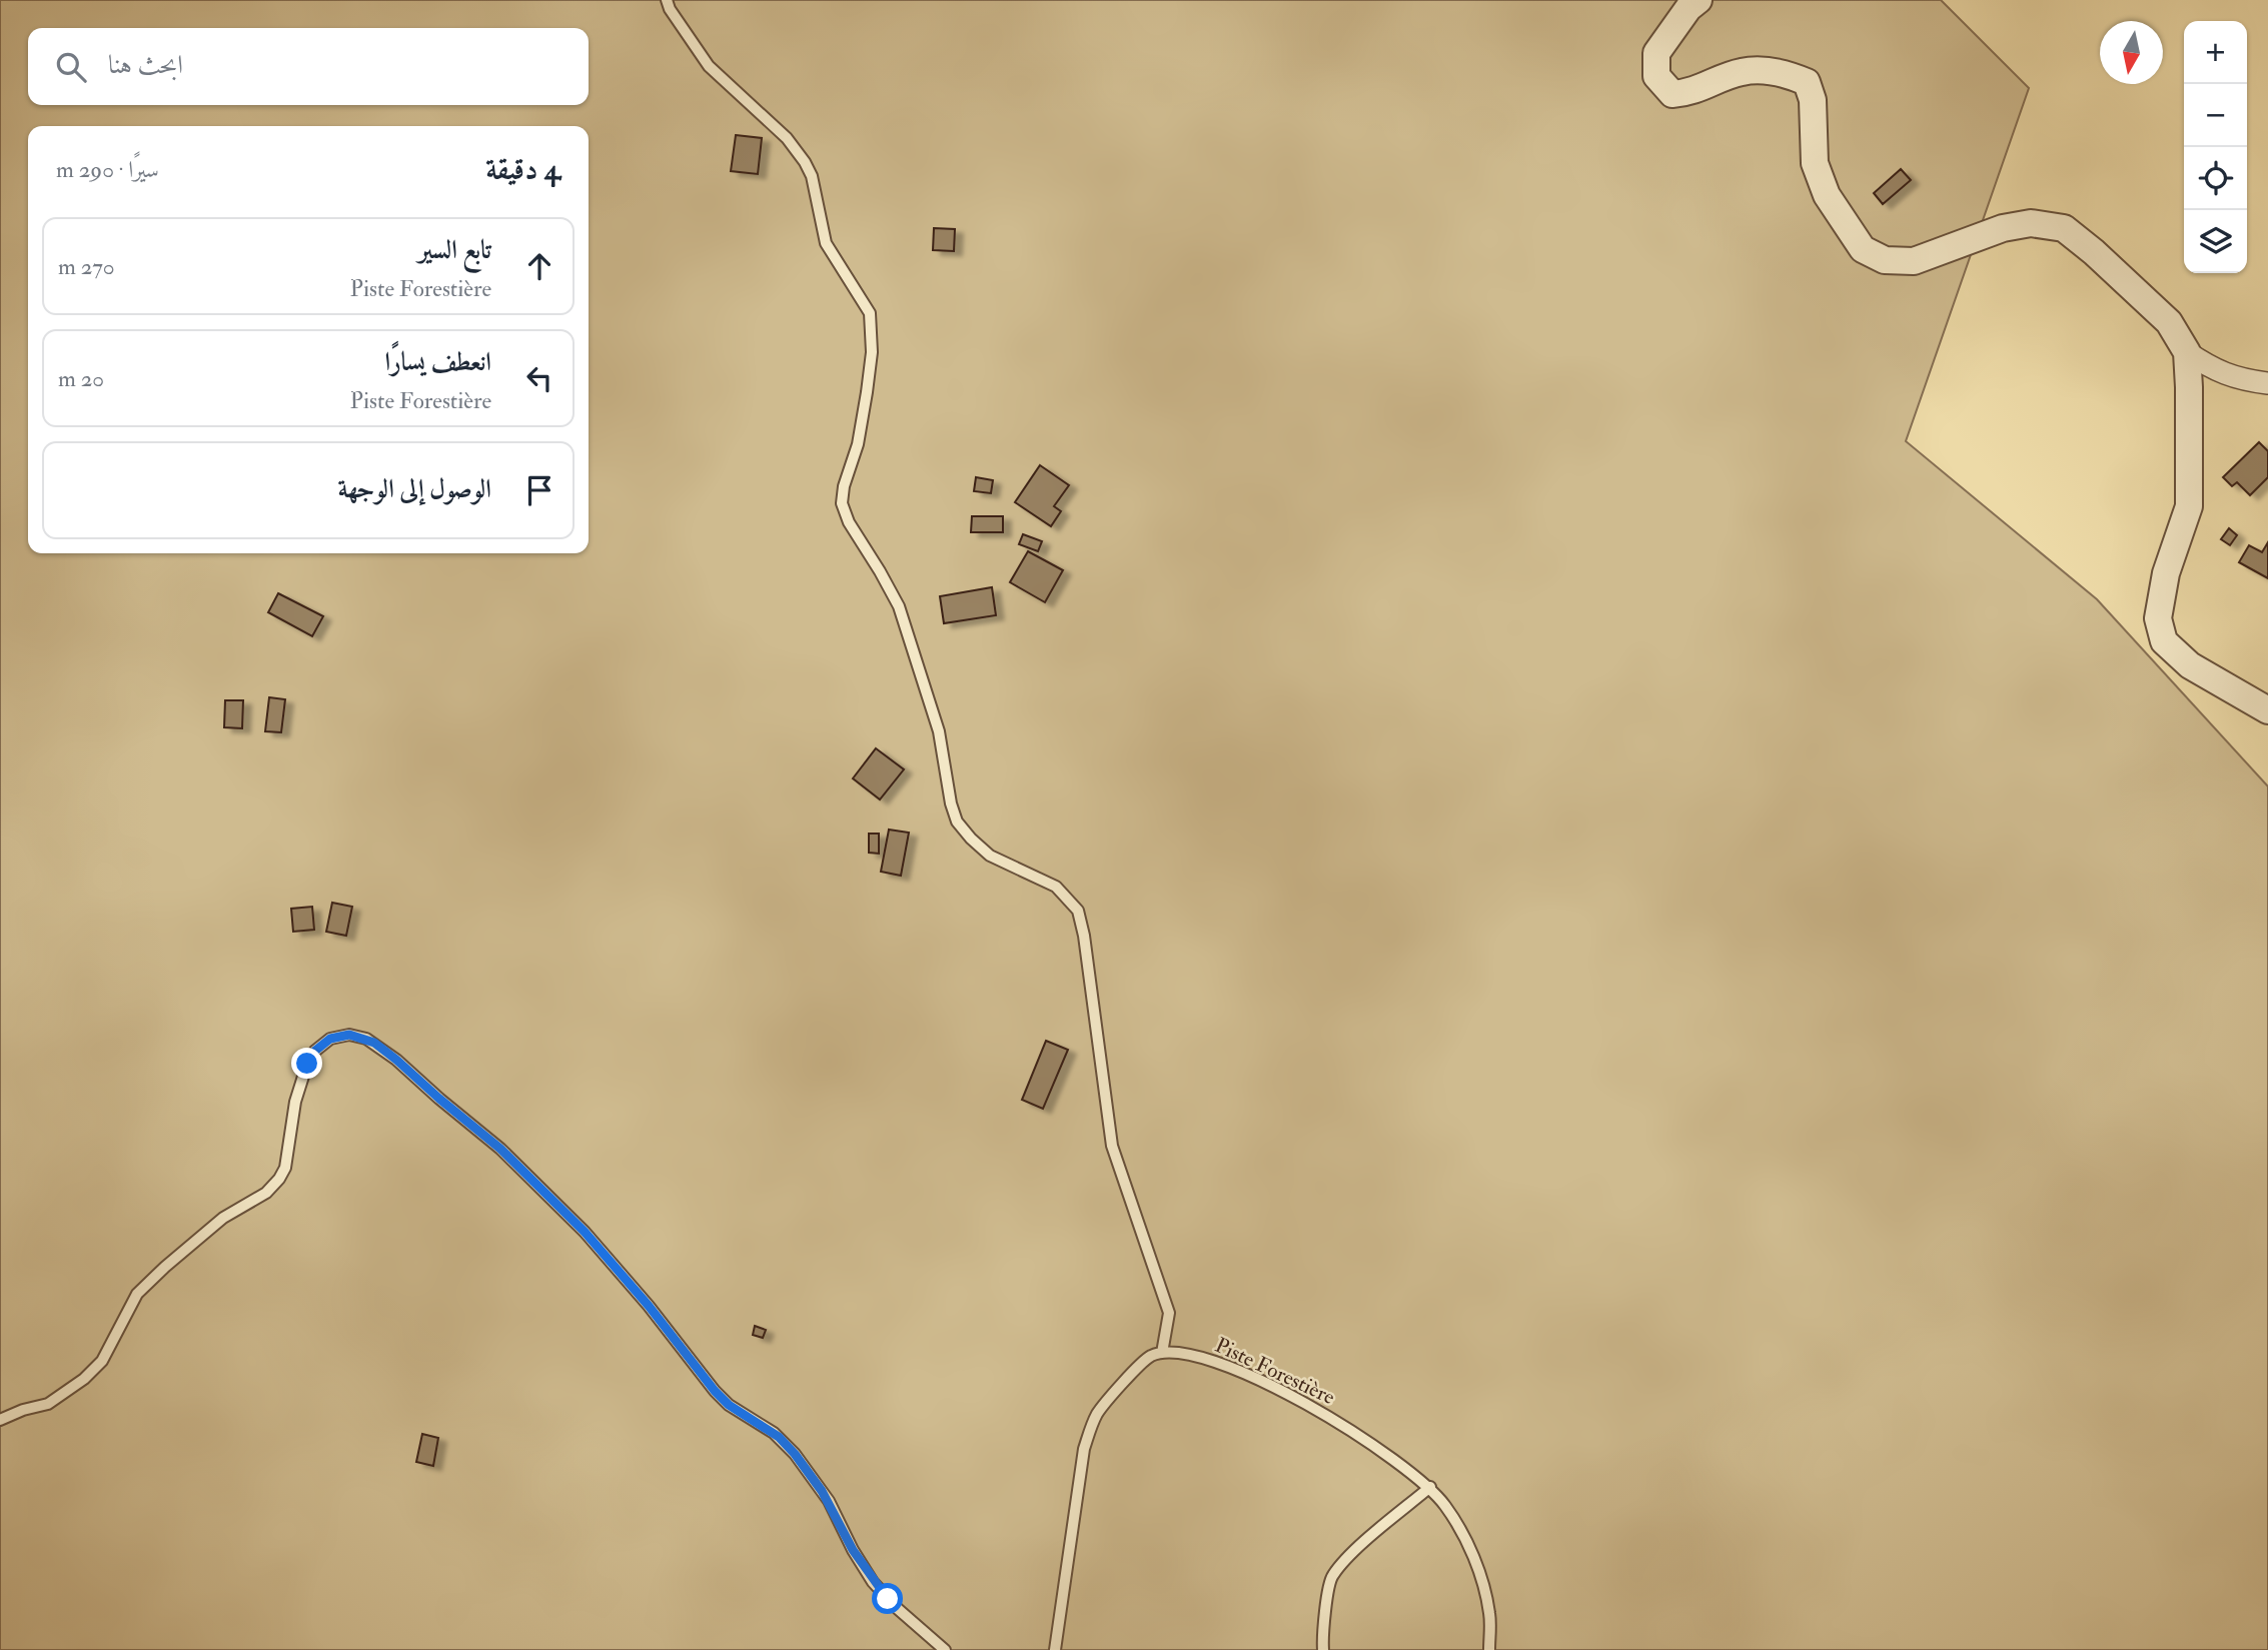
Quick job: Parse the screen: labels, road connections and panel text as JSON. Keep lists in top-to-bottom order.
{
  "streets": {
    "lane": ["Piste Forestière"]
  },
  "north": "bottom",
  "page": {
    "map_buttons": ["+", "−"],
    "search": "ابحث هنا",
    "heading": ["4 دقيقة", "سيرًا · 290 m"],
    "list": [
      ["تابع السير", "Piste Forestière", "270 m"],
      ["انعطف يسارًا", "Piste Forestière", "20 m"],
      "الوصول إلى الوجهة"
    ]
  }
}
